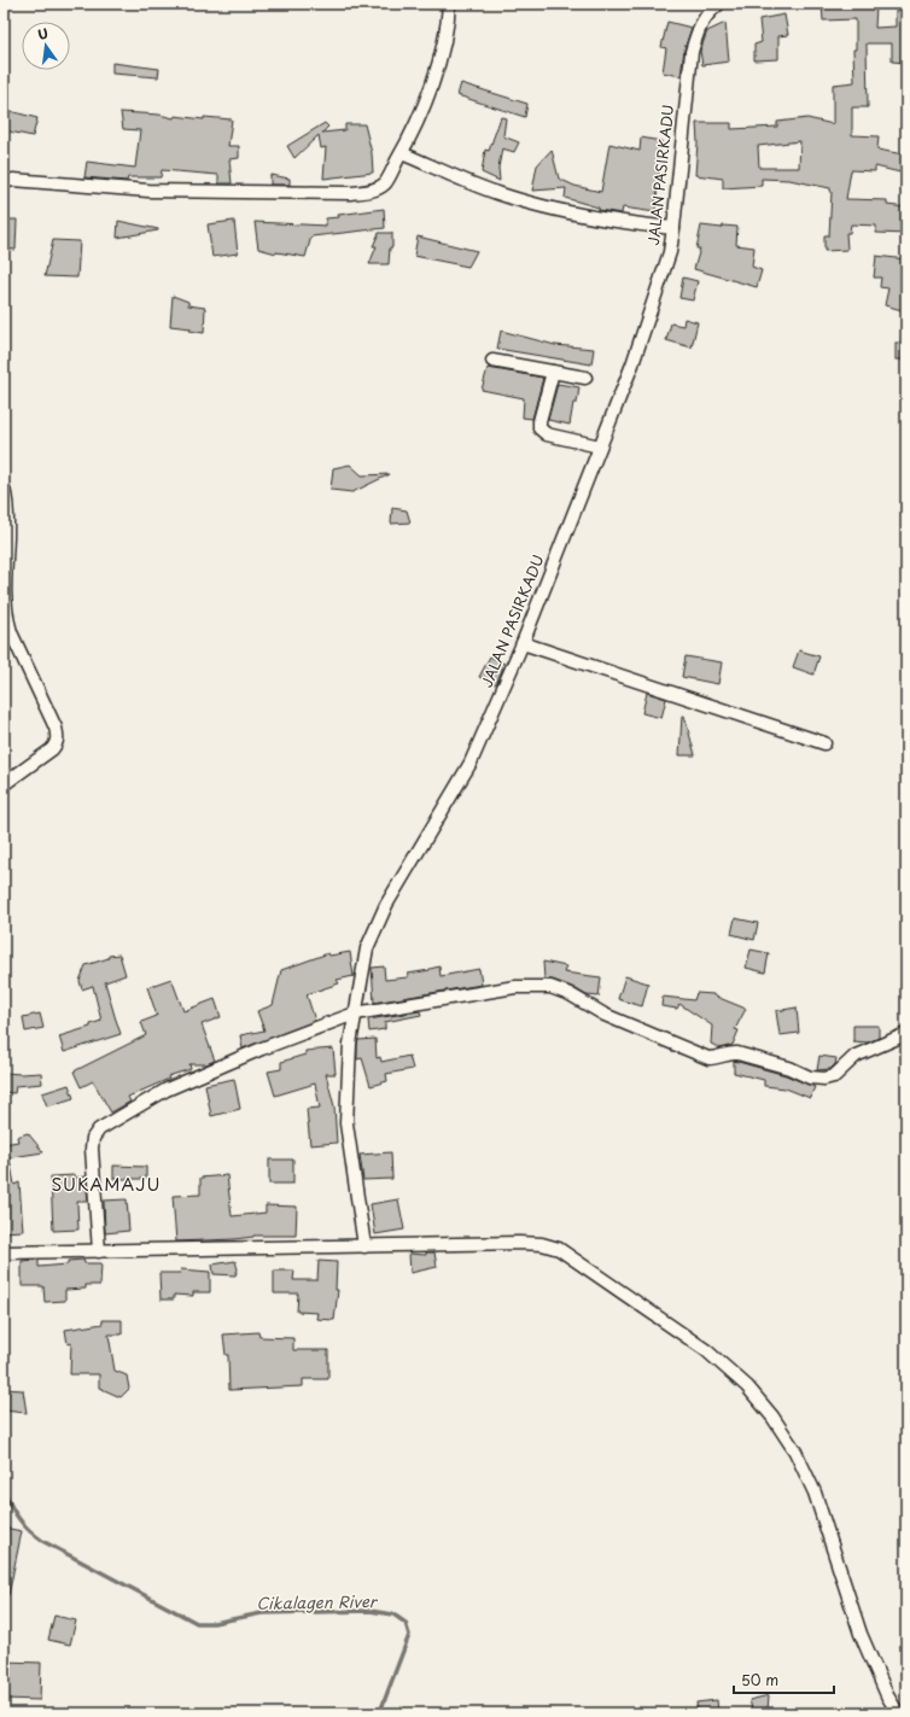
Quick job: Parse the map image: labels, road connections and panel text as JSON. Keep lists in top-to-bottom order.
{
  "streets": {
    "street": ["JALAN PASIRKADU"]
  },
  "districts": ["SUKAMAJU"],
  "water": ["Cikalagen River"],
  "scale_bar": "50 m",
  "north": "top"
}
